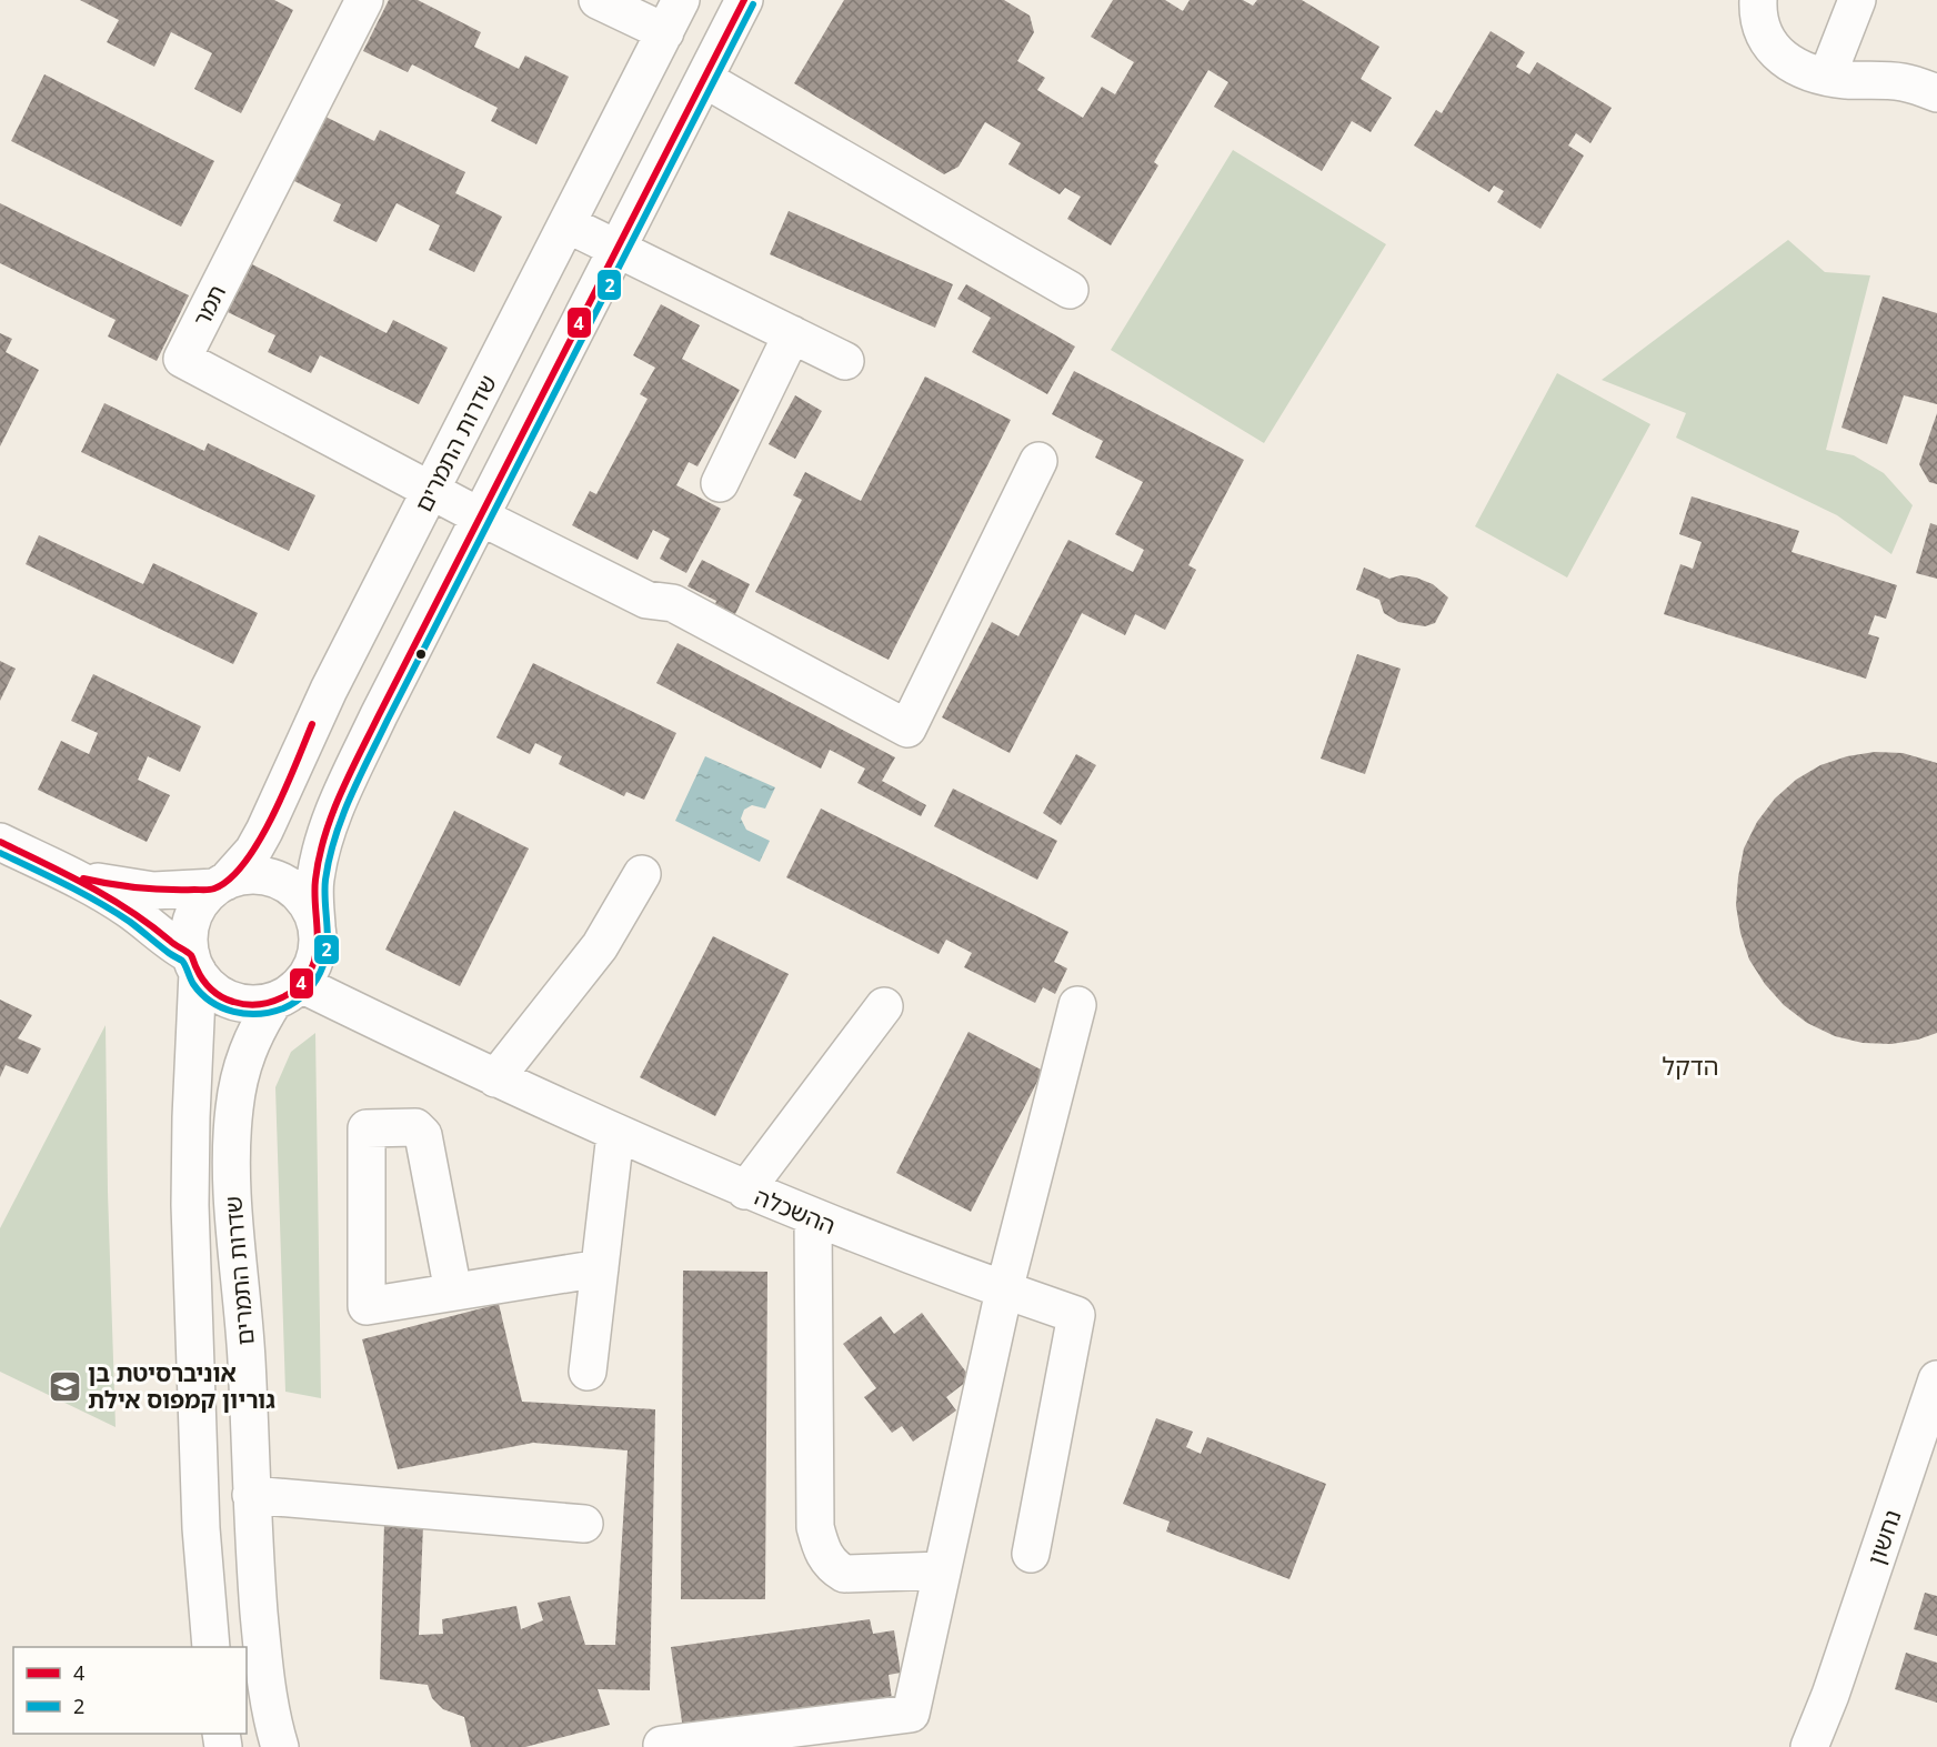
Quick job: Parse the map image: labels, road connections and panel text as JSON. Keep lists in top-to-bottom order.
{
  "streets": {
    "street": [
      "תמר",
      "שדרות התמרים",
      "ההשכלה",
      "נחשון"
    ]
  },
  "crossings": [
    ["תמר", "שדרות התמרים"],
    ["שדרות התמרים", "ההשכלה"]
  ],
  "districts": ["הדקל"],
  "places": {
    "school or university": ["אוניברסיטת בן גוריון קמפוס אילת"]
  },
  "lines": ["transit line 4", "transit line 2"],
  "legend": ["4", "2"]
}
